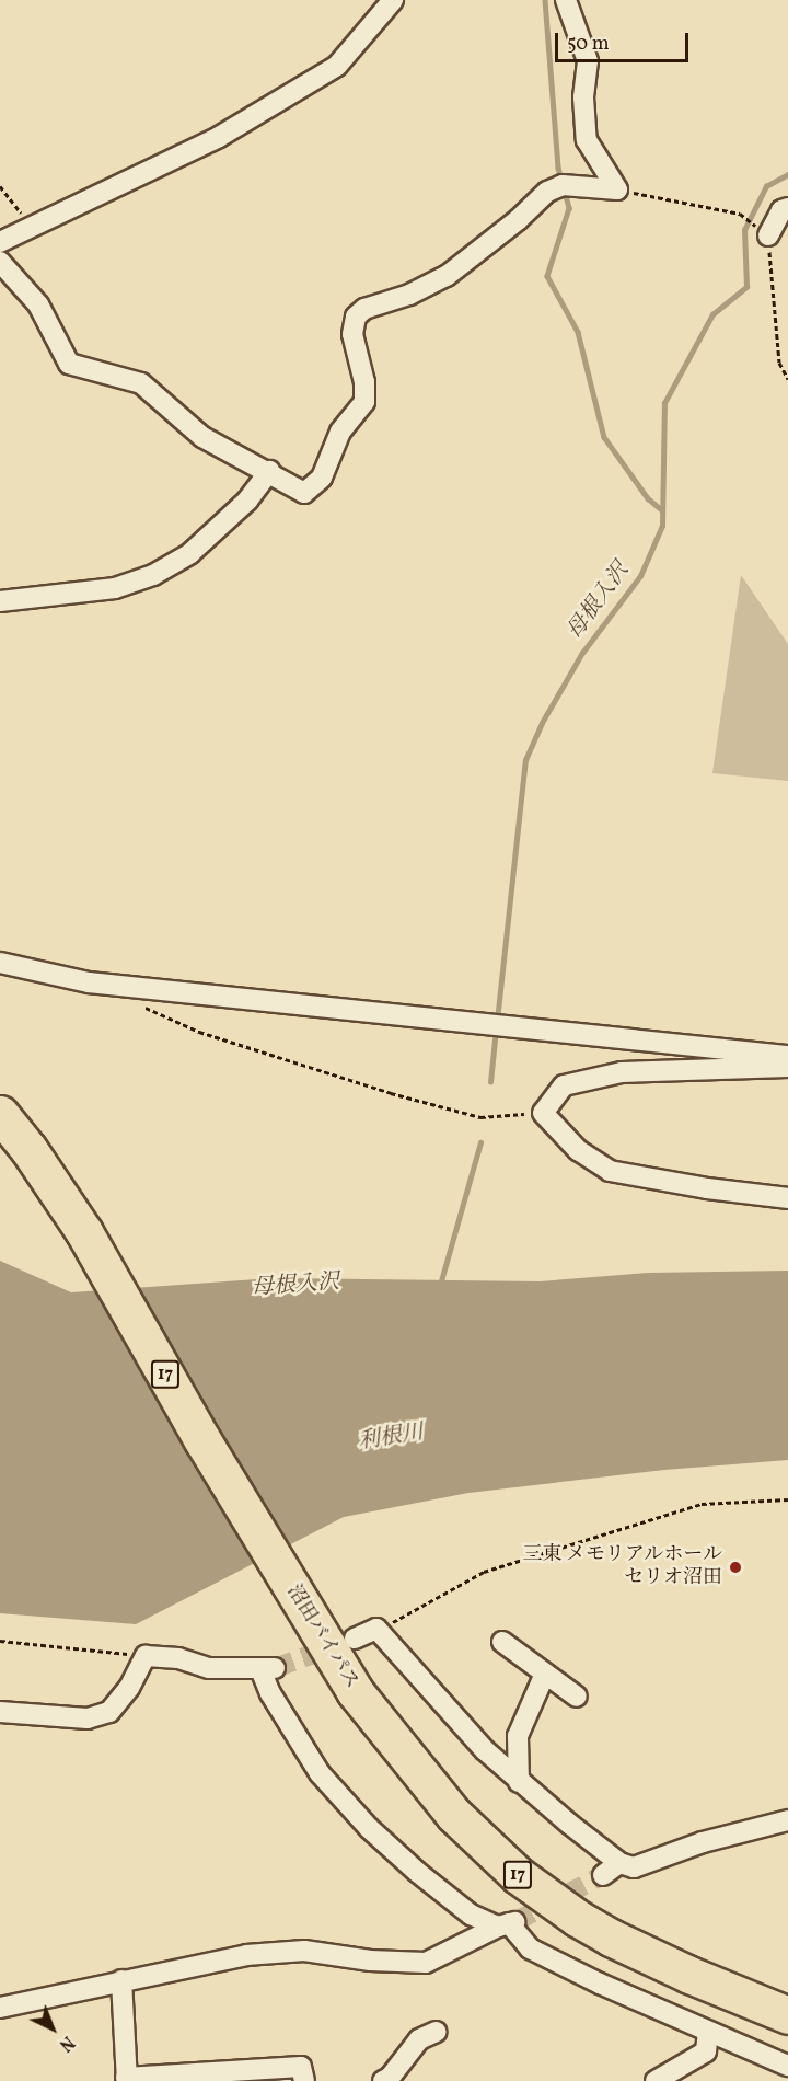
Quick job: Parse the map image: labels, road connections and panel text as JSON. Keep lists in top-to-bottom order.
{
  "streets": {
    "highway": ["17", "沼田バイパス"]
  },
  "water": ["母根入沢", "利根川"],
  "places": ["三東 メモリアルホール セリオ沼田"],
  "scale_bar": "50 m",
  "north": "bottom right"
}
